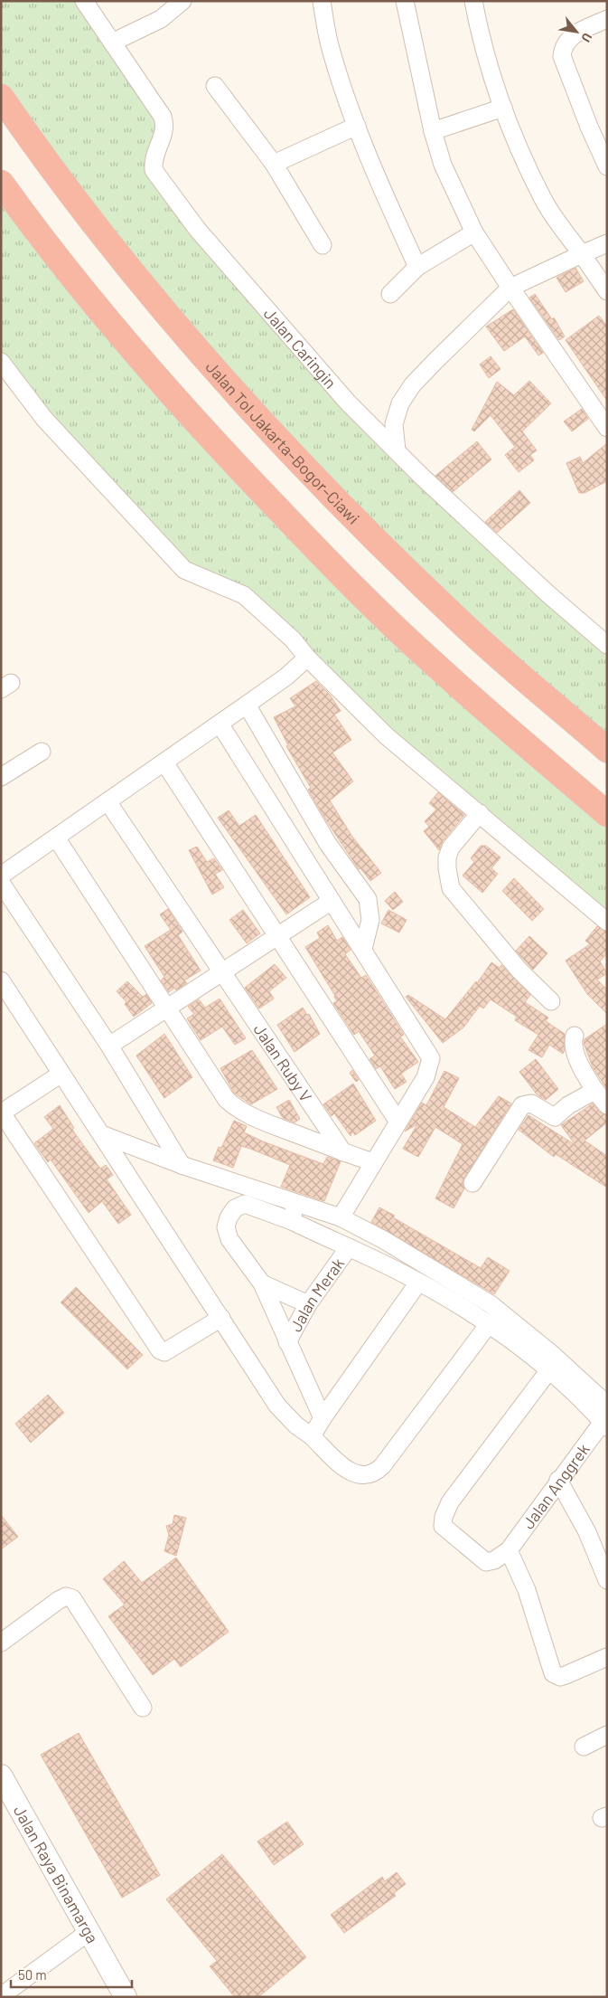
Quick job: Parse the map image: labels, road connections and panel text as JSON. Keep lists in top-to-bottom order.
{
  "streets": {
    "highway": ["Jalan Tol Jakarta–Bogor–Ciawi"],
    "street": [
      "Jalan Caringin",
      "Jalan Ruby V",
      "Jalan Merak",
      "Jalan Anggrek",
      "Jalan Raya Binamarga"
    ]
  },
  "scale_bar": "50 m",
  "north": "bottom right"
}
